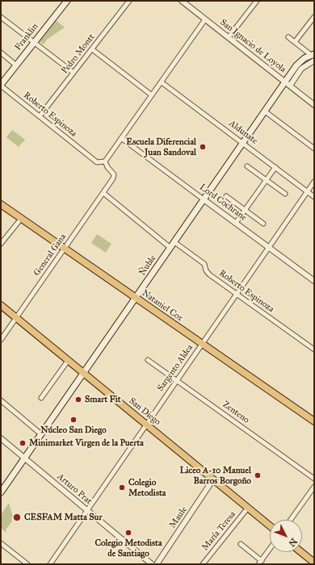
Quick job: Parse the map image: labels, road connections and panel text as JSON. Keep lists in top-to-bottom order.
{
  "streets": {
    "main road": [
      "Franklin",
      "Ñuble",
      "Nataniel Cox",
      "San Diego"
    ],
    "street": [
      "San Ignacio de Loyola",
      "Pedro Montt",
      "Roberto Espinoza",
      "Aldunate",
      "Lord Cochrane",
      "General Gana",
      "Sargento Aldea",
      "Zenteno",
      "Arturo Prat",
      "Maule",
      "María Teresa"
    ]
  },
  "crossings": [
    ["Franklin", "Roberto Espinoza"],
    ["San Ignacio de Loyola", "Ñuble"],
    ["Pedro Montt", "Roberto Espinoza"],
    ["Roberto Espinoza", "General Gana"],
    ["Roberto Espinoza", "Ñuble"],
    ["Roberto Espinoza", "Sargento Aldea"],
    ["Aldunate", "Ñuble"],
    ["Aldunate", "Sargento Aldea"],
    ["Lord Cochrane", "Ñuble"],
    ["Lord Cochrane", "Sargento Aldea"],
    ["General Gana", "Nataniel Cox"],
    ["General Gana", "San Diego"],
    ["Ñuble", "Nataniel Cox"],
    ["Ñuble", "San Diego"],
    ["Ñuble", "Arturo Prat"],
    ["Nataniel Cox", "Sargento Aldea"],
    ["Sargento Aldea", "San Diego"],
    ["Sargento Aldea", "Zenteno"],
    ["Sargento Aldea", "Arturo Prat"],
    ["San Diego", "Maule"],
    ["San Diego", "María Teresa"]
  ],
  "places": [
    "Escuela Diferencial Juan Sandoval",
    "Smart Fit",
    "Núcleo San Diego",
    "Minimarket Virgen de la Puerta",
    "Liceo A-10 Manuel Barros Borgoño",
    "Colegio Metodista",
    "CESFAM Matta Sur",
    "Colegio Metodista de Santiago"
  ],
  "north": "bottom right"
}
